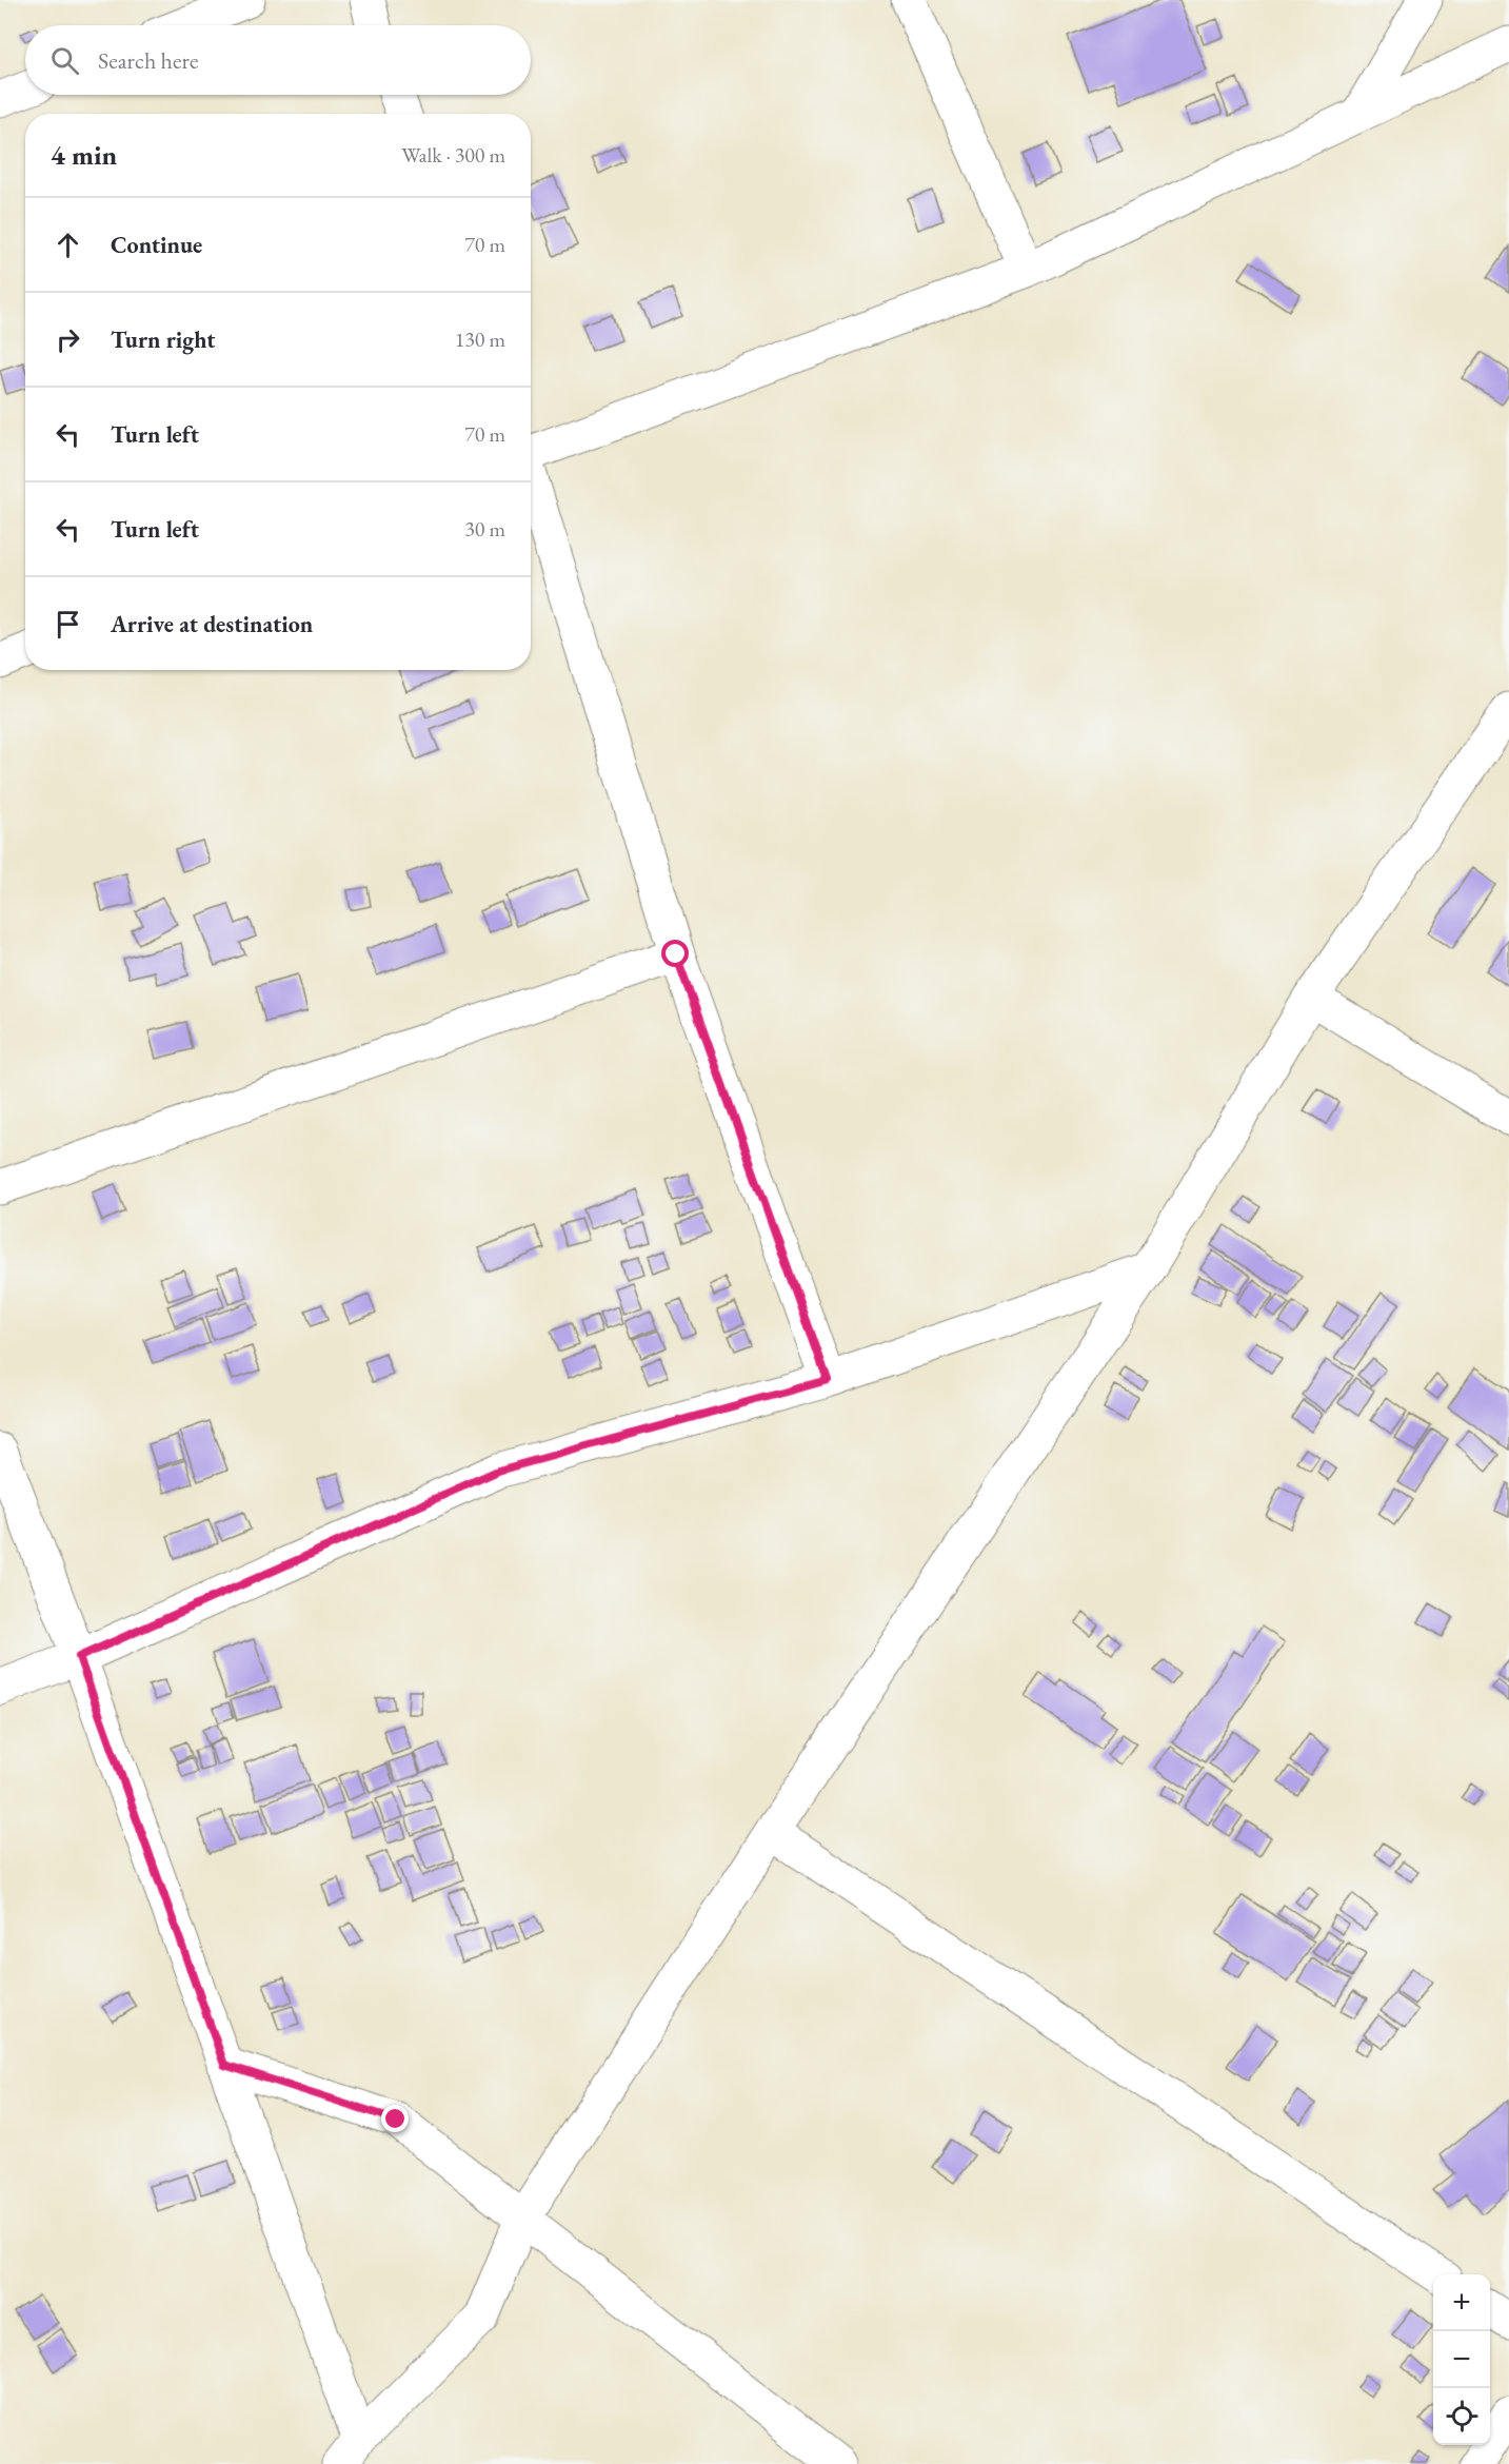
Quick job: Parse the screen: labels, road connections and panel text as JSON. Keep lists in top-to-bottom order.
{
  "page": {
    "search": "Search here",
    "heading": ["4 min", "Walk · 300 m"],
    "list": [
      ["Continue", "70 m"],
      ["Turn right", "130 m"],
      ["Turn left", "70 m"],
      ["Turn left", "30 m"],
      "Arrive at destination"
    ],
    "map_buttons": ["+", "−"]
  }
}
